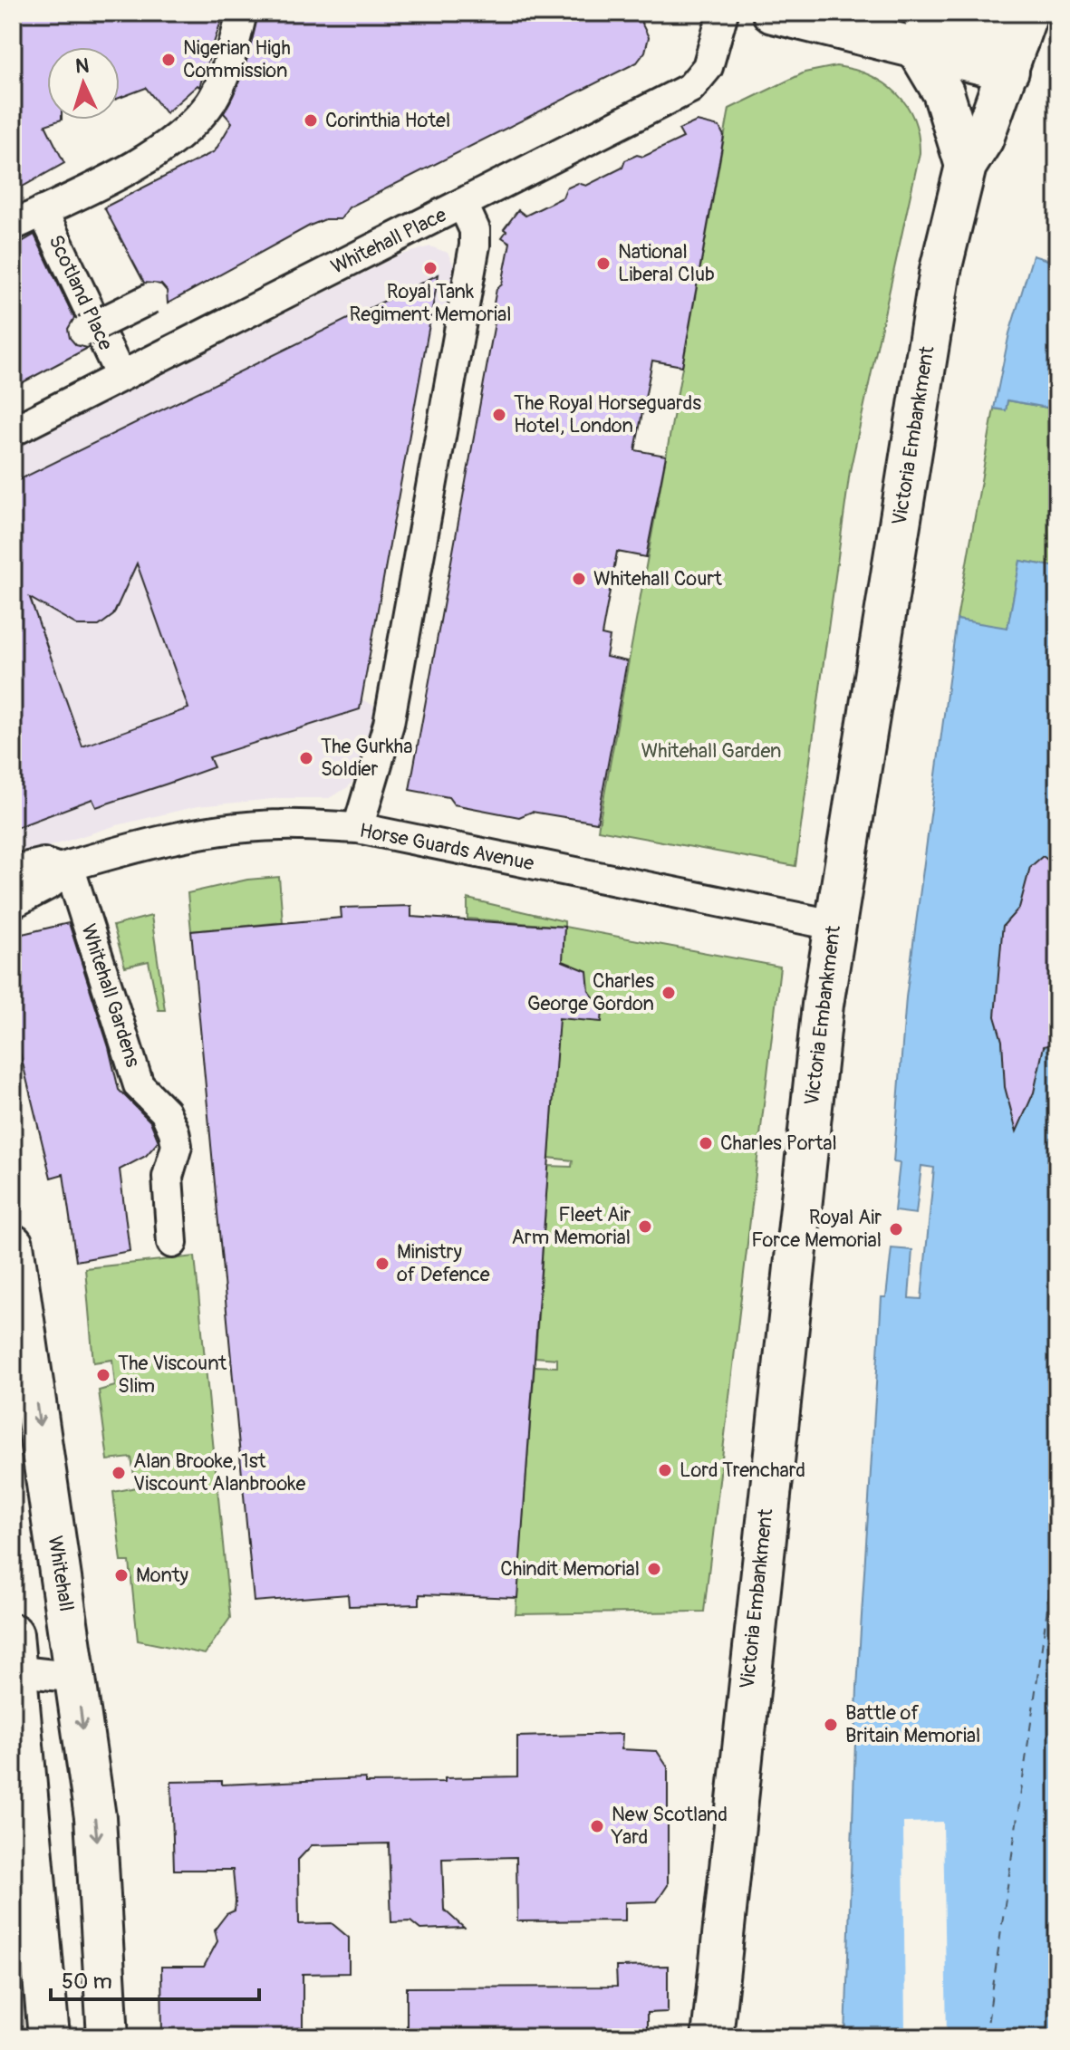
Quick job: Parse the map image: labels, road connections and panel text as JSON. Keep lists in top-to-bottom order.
{
  "streets": {
    "main road": ["Victoria Embankment", "Whitehall"],
    "street": [
      "Whitehall Place",
      "Scotland Place",
      "Horse Guards Avenue",
      "Whitehall Gardens"
    ]
  },
  "crossings": [
    ["Whitehall Place", "Scotland Place"],
    ["Victoria Embankment", "Horse Guards Avenue"],
    ["Horse Guards Avenue", "Whitehall Gardens"]
  ],
  "parks": ["Whitehall Garden"],
  "places": [
    "Nigerian High Commission",
    "Corinthia Hotel",
    "National Liberal Club",
    "Royal Tank Regiment Memorial",
    "The Royal Horseguards Hotel, London",
    "Whitehall Court",
    "The Gurkha Soldier",
    "Charles George Gordon",
    "Charles Portal",
    "Fleet Air Arm Memorial",
    "Royal Air Force Memorial",
    "Ministry of Defence",
    "The Viscount Slim",
    "Lord Trenchard",
    "Alan Brooke, 1st Viscount Alanbrooke",
    "Chindit Memorial",
    "Monty",
    "Battle of Britain Memorial",
    "New Scotland Yard"
  ],
  "scale_bar": "50 m",
  "north": "top"
}
